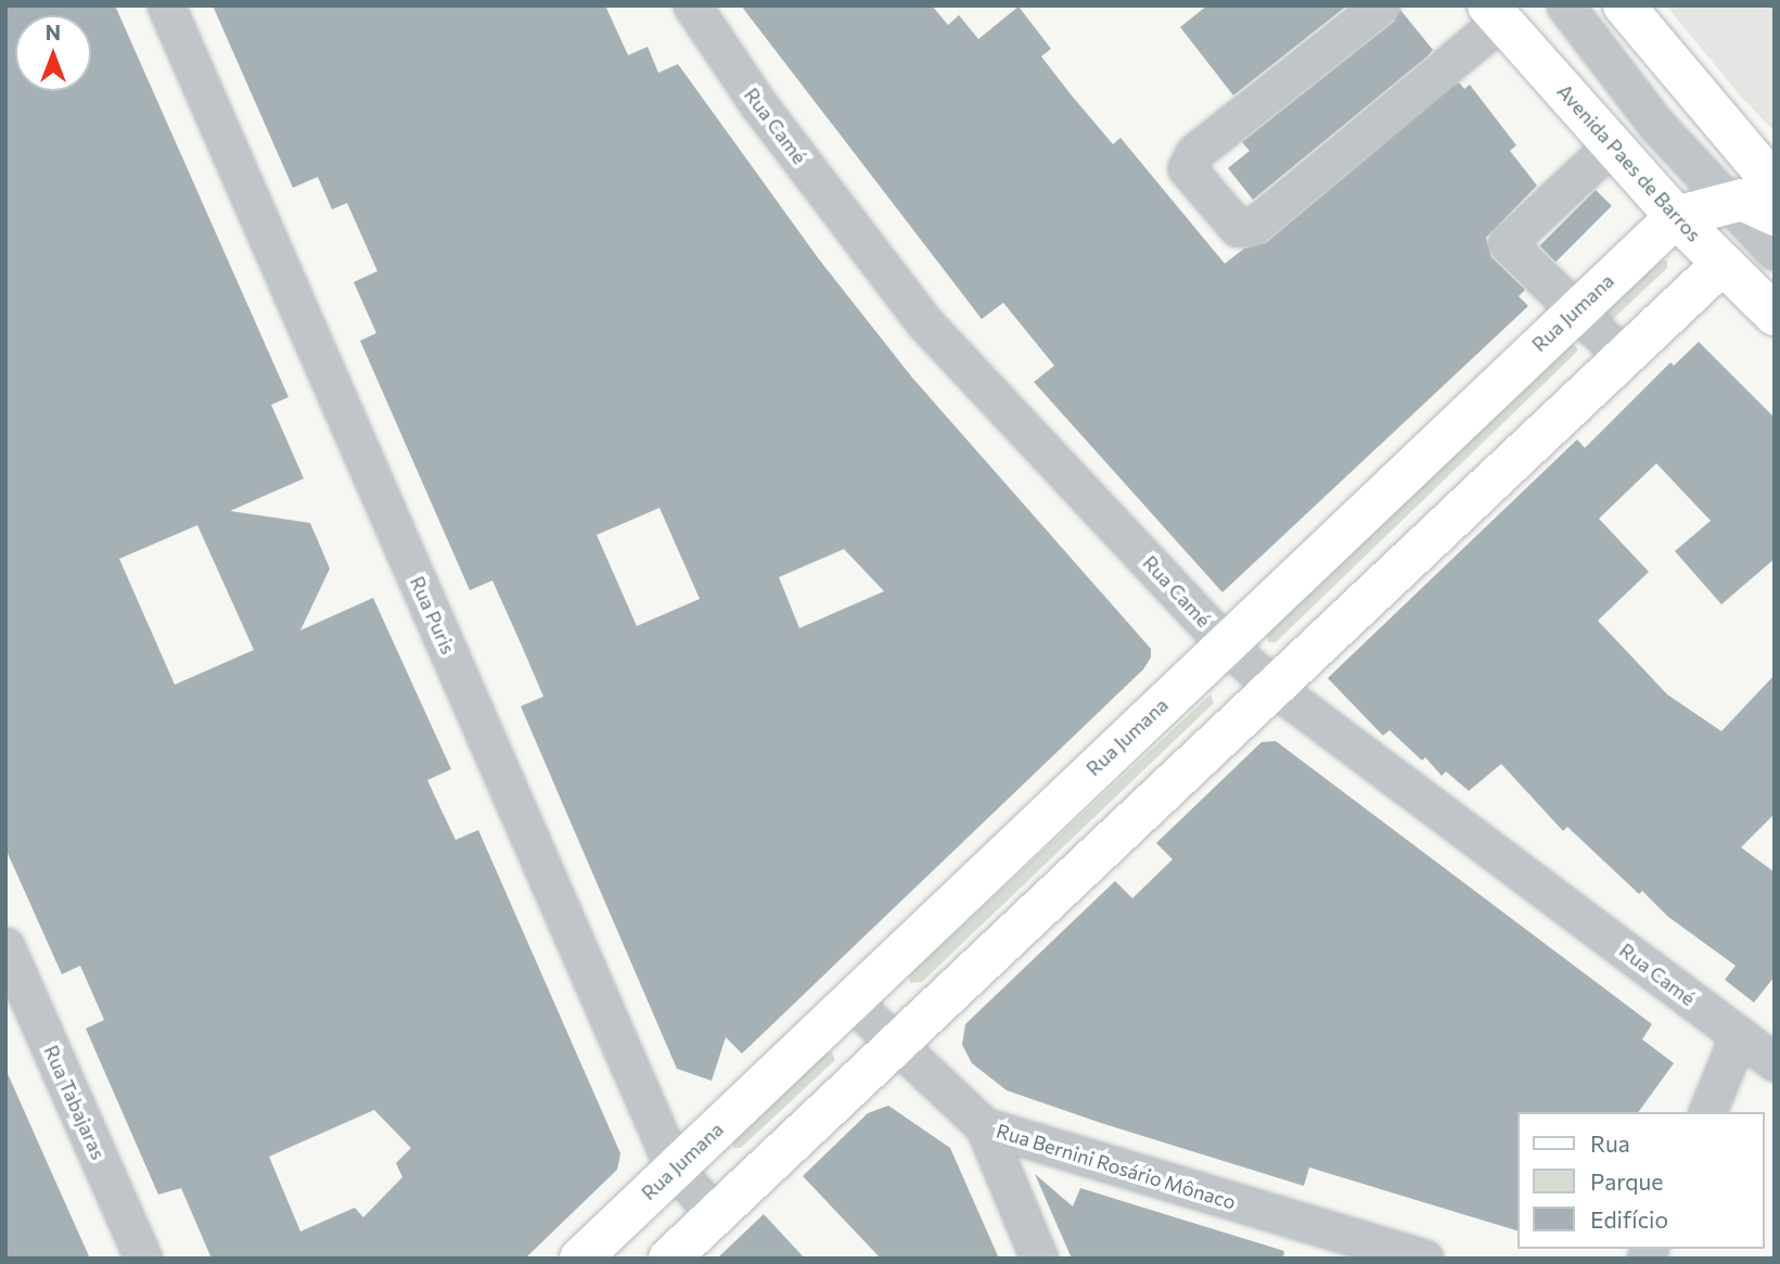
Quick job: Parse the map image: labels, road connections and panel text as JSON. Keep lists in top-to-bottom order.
{
  "streets": {
    "main road": ["Avenida Paes de Barros", "Rua Jumana"],
    "street": [
      "Rua Camé",
      "Rua Puris",
      "Rua Tabajaras",
      "Rua Bernini Rosário Mônaco"
    ]
  },
  "crossings": [
    ["Rua Camé", "Rua Jumana"],
    ["Avenida Paes de Barros", "Rua Jumana"],
    ["Rua Jumana", "Rua Puris"],
    ["Rua Jumana", "Rua Bernini Rosário Mônaco"]
  ],
  "legend": ["Rua", "Parque", "Edifício"],
  "north": "top"
}
